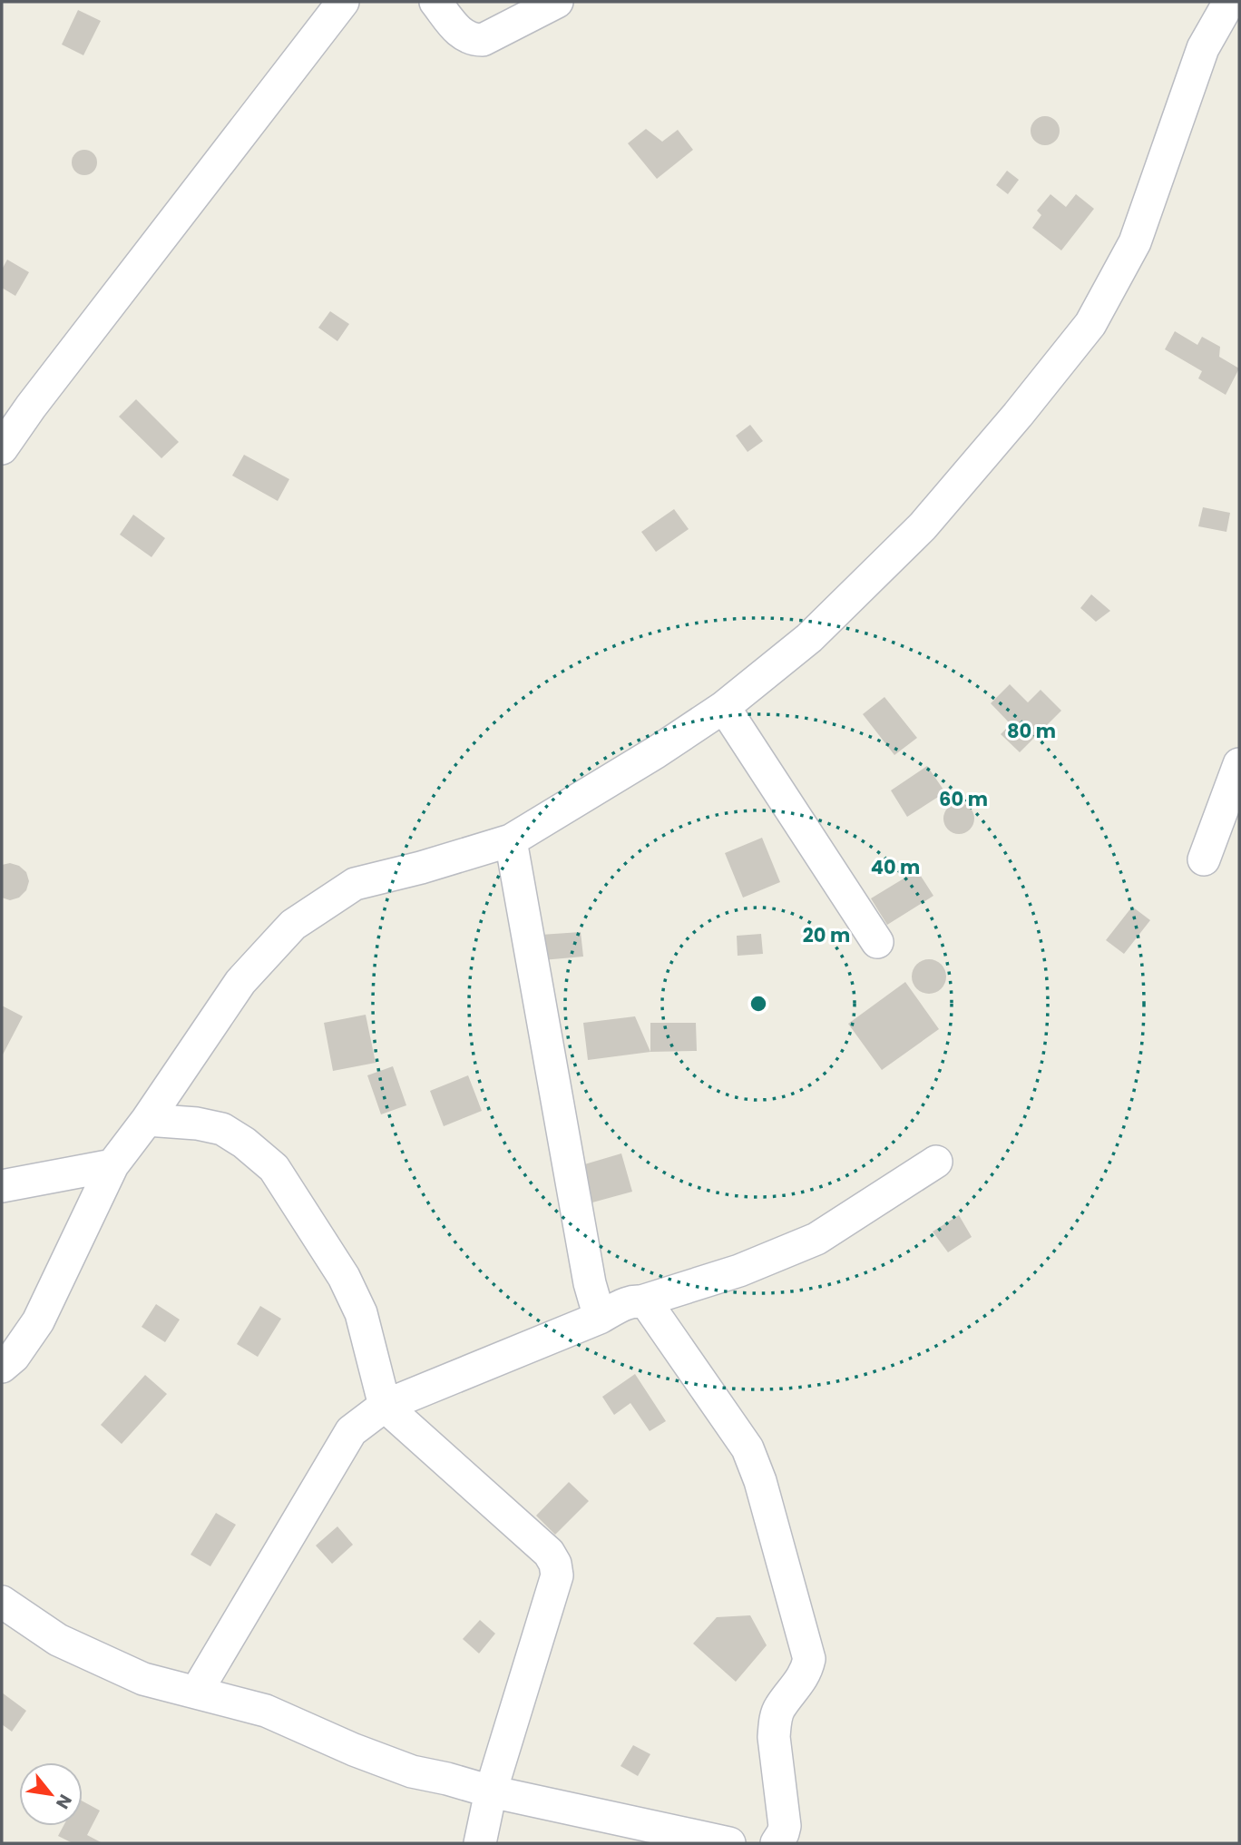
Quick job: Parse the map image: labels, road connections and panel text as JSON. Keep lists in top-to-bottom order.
{
  "north": "bottom right",
  "rings": [
    "80 m",
    "60 m",
    "40 m",
    "20 m"
  ]
}
